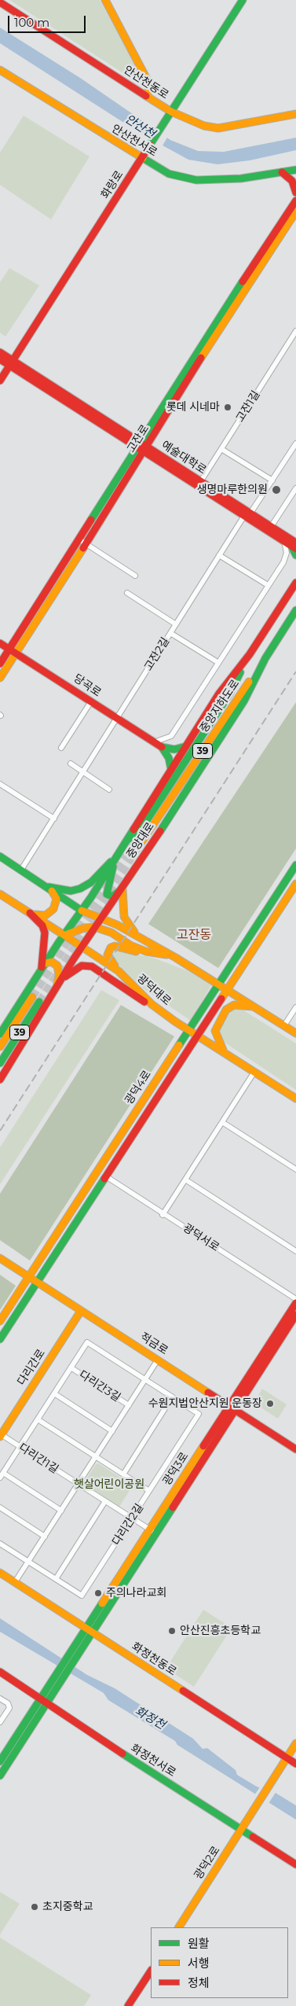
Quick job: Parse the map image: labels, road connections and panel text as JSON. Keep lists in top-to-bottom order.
{
  "streets": {
    "street": [
      "안산천동로",
      "안산천서로",
      "화랑로",
      "고잔1길",
      "고잔로",
      "예술대학로",
      "고잔2길",
      "당곡로",
      "중앙지하도로",
      "39",
      "중앙대로",
      "광덕대로",
      "광덕4로",
      "광덕서로",
      "적금로",
      "다리간로",
      "다리간3길",
      "다리간1길",
      "광덕3로",
      "다리간2길",
      "화정천동로",
      "화정천서로",
      "광덕2로"
    ]
  },
  "crossings": [
    ["안산천동로", "화랑로"],
    ["안산천서로", "화랑로"],
    ["화랑로", "예술대학로"],
    ["고잔1길", "예술대학로"],
    ["고잔로", "예술대학로"],
    ["고잔로", "당곡로"],
    ["예술대학로", "고잔2길"],
    ["고잔2길", "당곡로"],
    ["중앙지하도로", "중앙대로"],
    ["중앙대로", "광덕대로"],
    ["광덕대로", "광덕4로"],
    ["광덕4로", "광덕서로"],
    ["광덕4로", "적금로"],
    ["적금로", "다리간로"],
    ["적금로", "다리간3길"],
    ["적금로", "광덕3로"],
    ["다리간로", "다리간1길"],
    ["다리간3길", "다리간1길"],
    ["다리간3길", "다리간2길"],
    ["다리간3길", "화정천동로"],
    ["다리간1길", "광덕3로"],
    ["다리간1길", "다리간2길"],
    ["광덕3로", "화정천동로"],
    ["광덕3로", "화정천서로"],
    ["화정천동로", "광덕2로"],
    ["화정천서로", "광덕2로"]
  ],
  "districts": ["고잔동"],
  "water": ["안산천", "화정천"],
  "parks": ["햇살어린이공원"],
  "places": [
    "롯데 시네마",
    "생명마루한의원",
    "수원지법안산지원 운동장",
    "주의나라교회",
    "안산진흥초등학교",
    "초지중학교"
  ],
  "legend": ["원활", "서행", "정체"],
  "scale_bar": "100 m"
}
